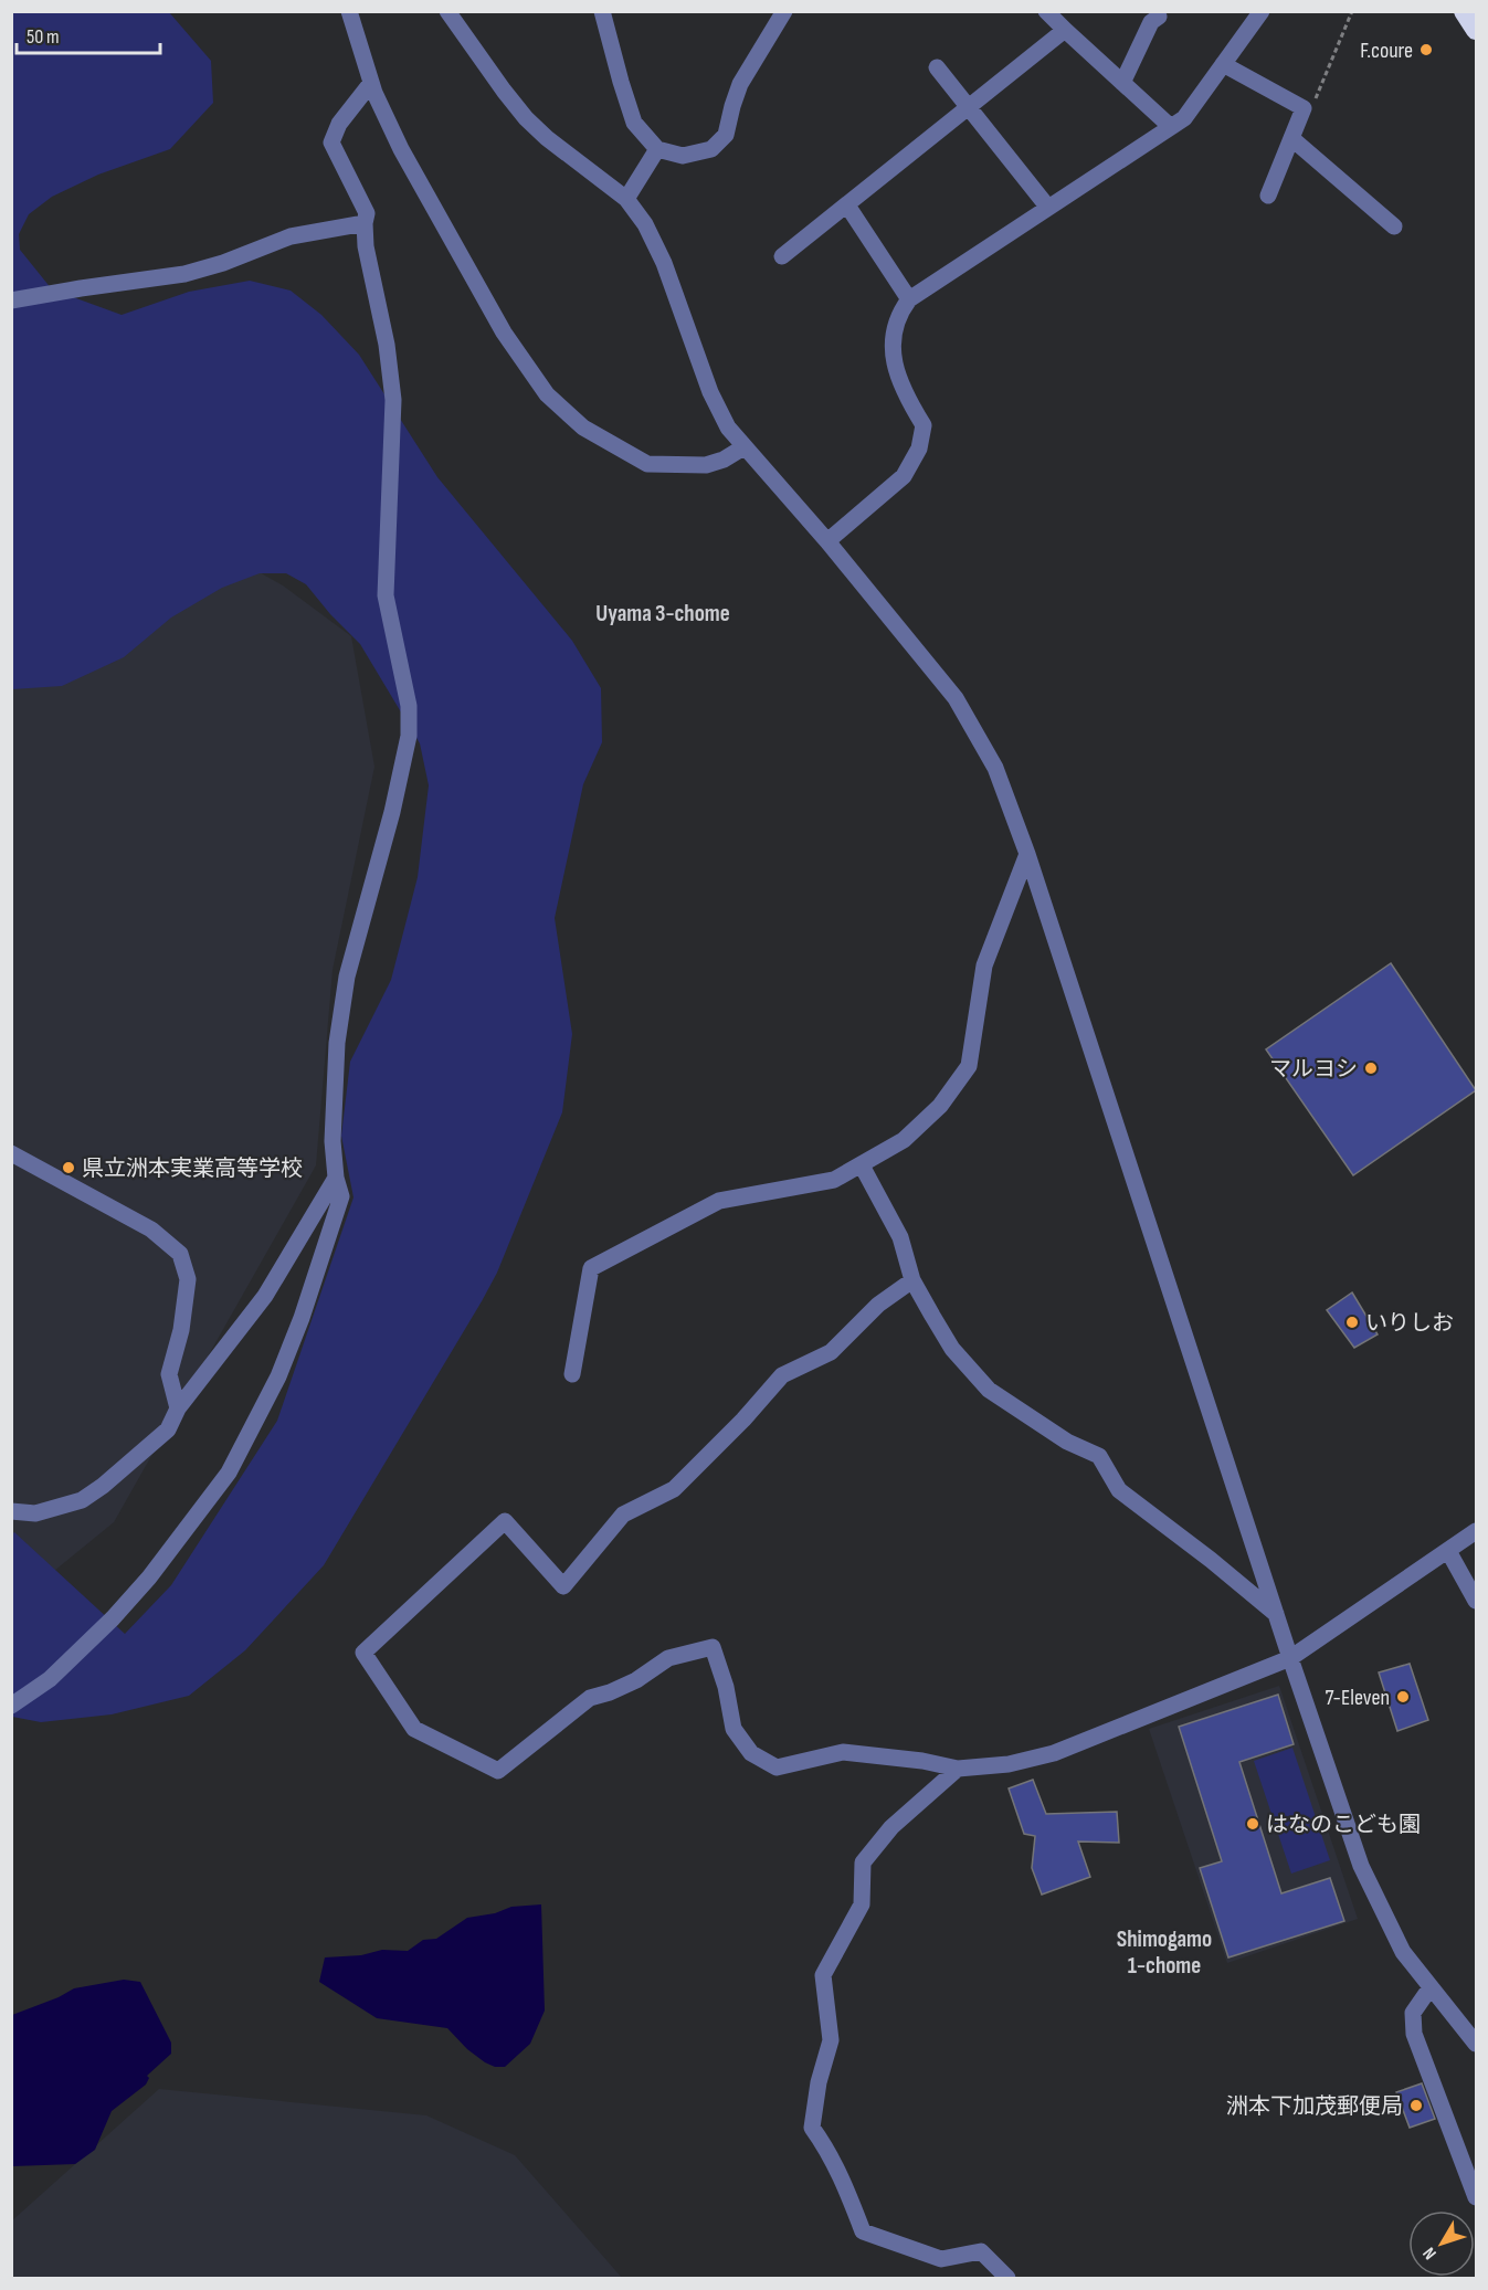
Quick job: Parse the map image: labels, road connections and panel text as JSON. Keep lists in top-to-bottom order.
{
  "districts": ["Uyama 3-chome", "Shimogamo 1-chome"],
  "places": [
    "F.coure",
    "マルヨシ",
    "県立洲本実業高等学校",
    "いりしお",
    "7-Eleven",
    "はなのこども園",
    "洲本下加茂郵便局"
  ],
  "scale_bar": "50 m",
  "north": "bottom left"
}
